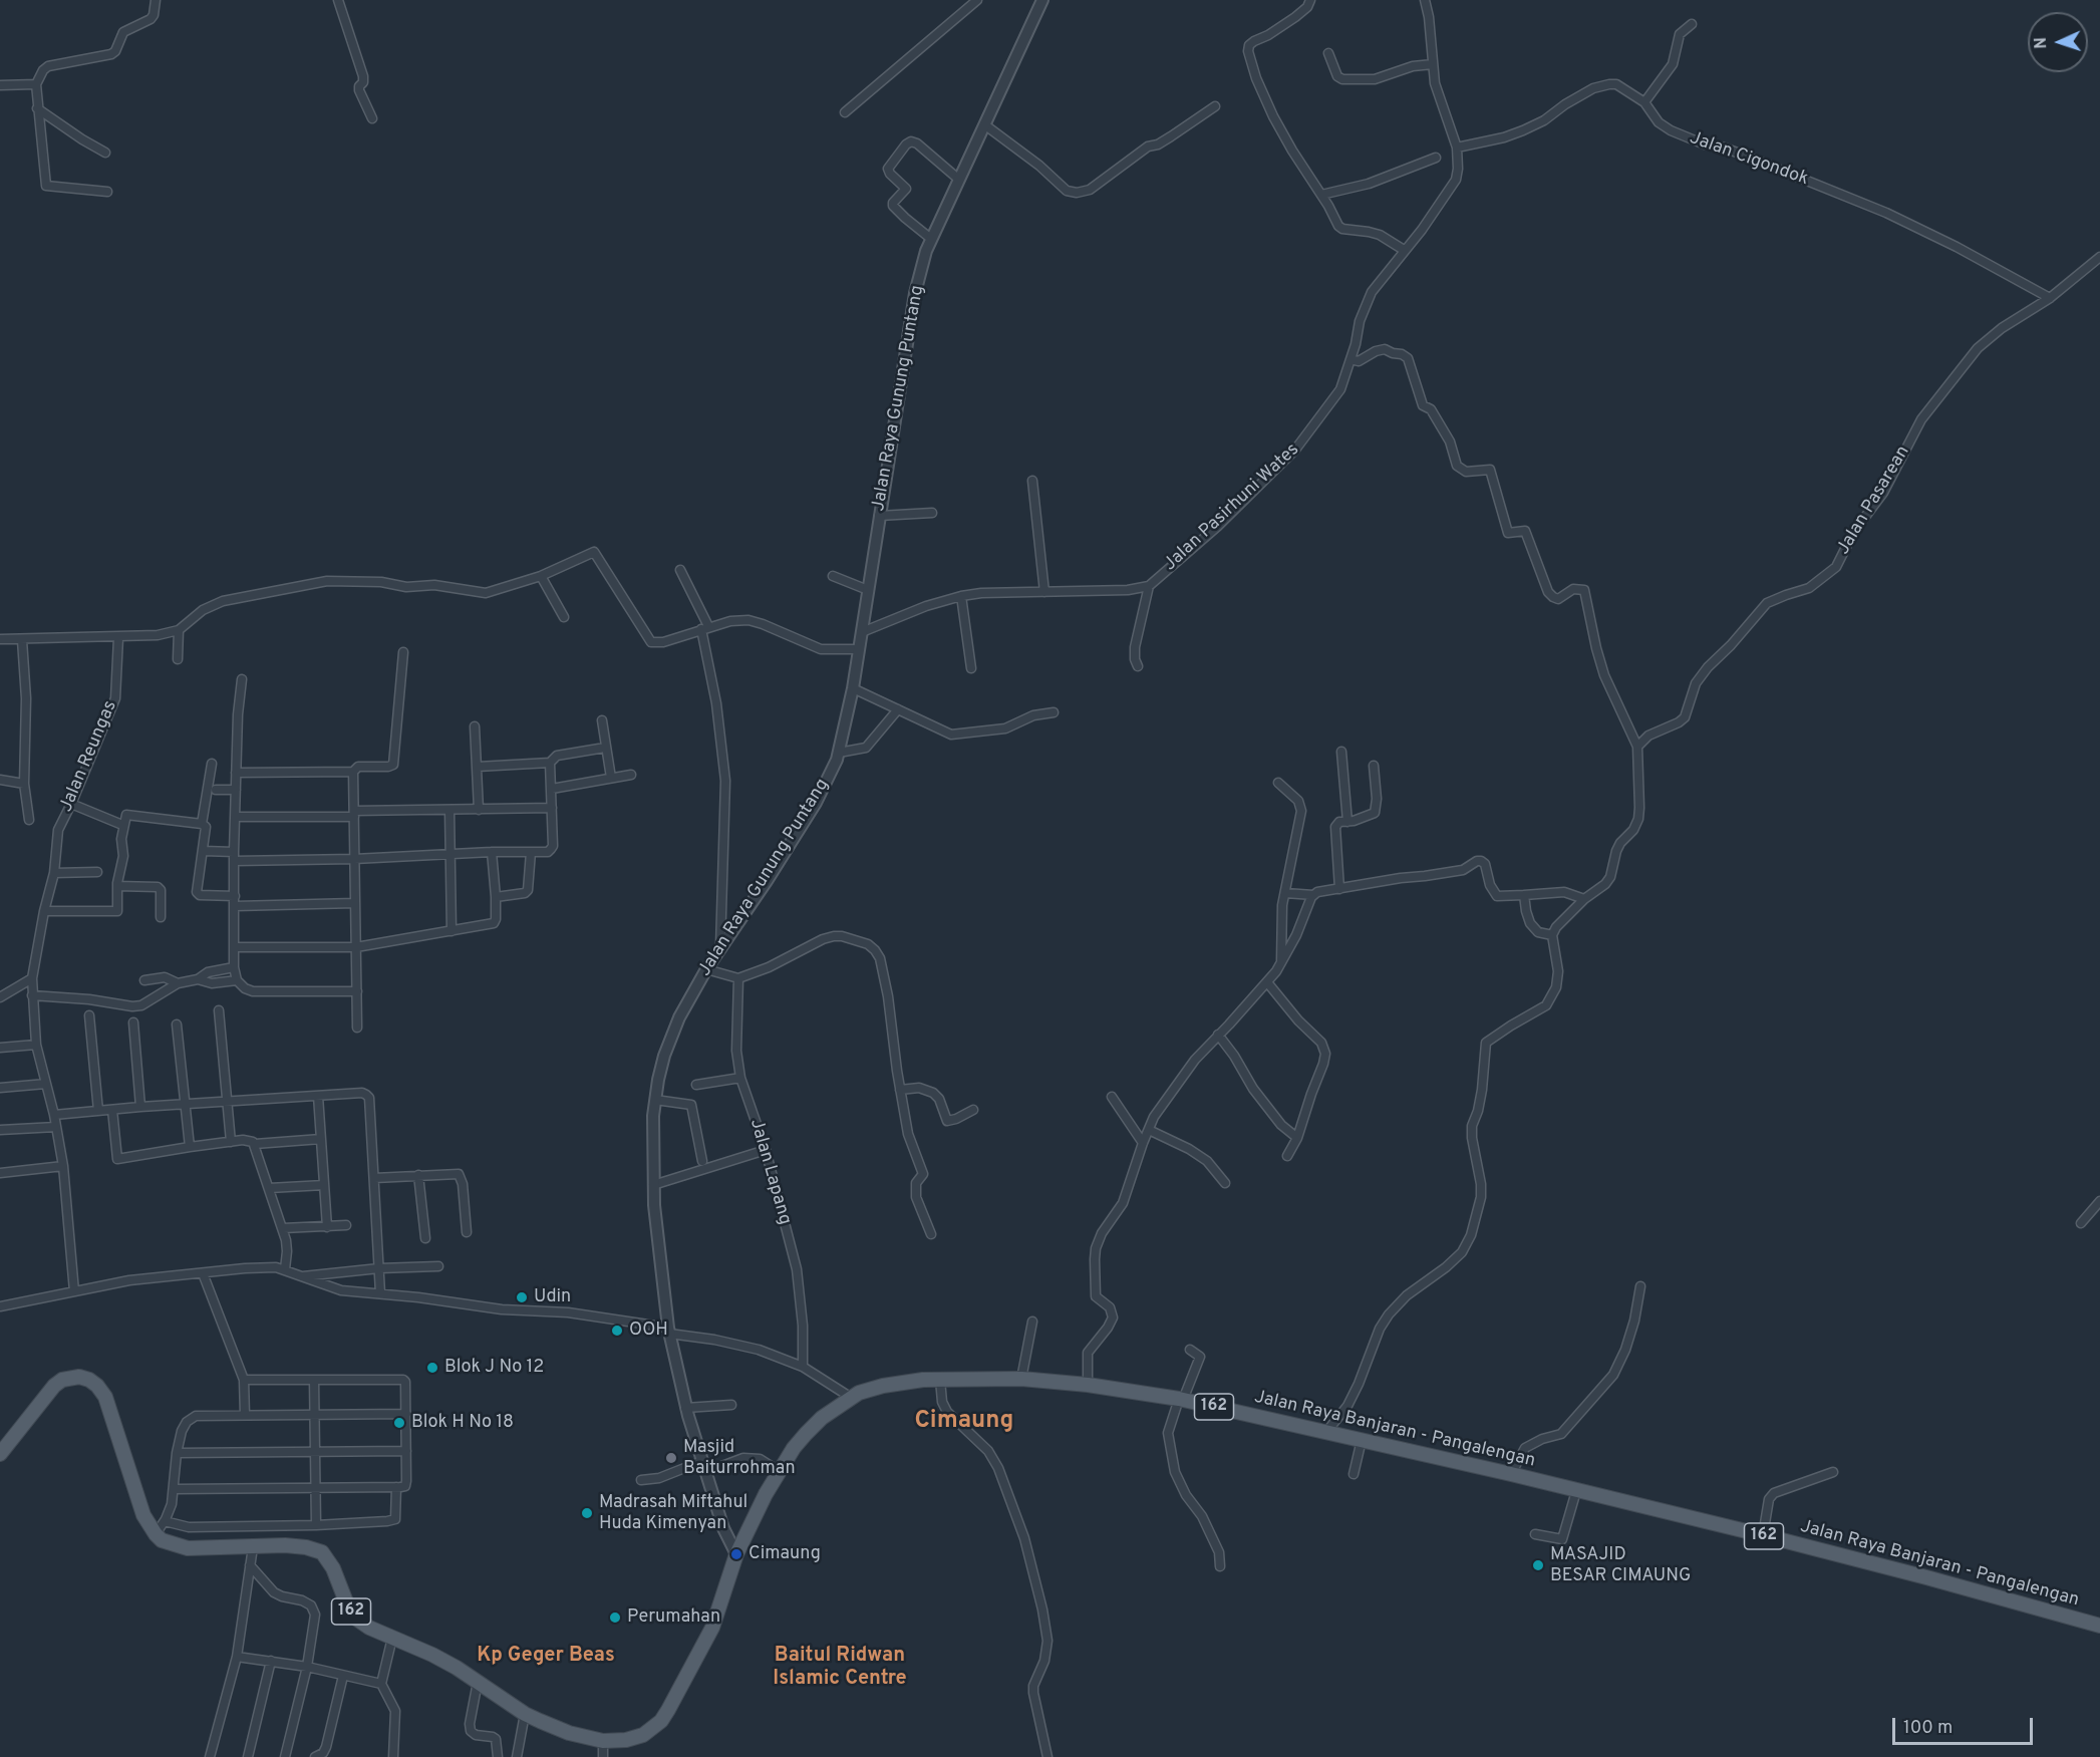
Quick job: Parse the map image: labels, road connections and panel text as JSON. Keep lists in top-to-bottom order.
{
  "streets": {
    "main road": ["162", "Jalan Raya Banjaran - Pangalengan"],
    "street": [
      "Jalan Cigondok",
      "Jalan Raya Gunung Puntang",
      "Jalan Pasarean",
      "Jalan Pasirhuni Wates",
      "Jalan Reungas",
      "Jalan Lapang"
    ]
  },
  "crossings": [
    ["Jalan Cigondok", "Jalan Pasarean"],
    ["Jalan Cigondok", "Jalan Pasirhuni Wates"],
    ["Jalan Raya Gunung Puntang", "Jalan Pasirhuni Wates"],
    ["Jalan Raya Gunung Puntang", "Jalan Raya Banjaran - Pangalengan"]
  ],
  "districts": ["Cimaung", "Kp Geger Beas", "Baitul Ridwan Islamic Centre"],
  "places": [
    "Udin",
    "OOH",
    "Blok J No 12",
    "Blok H No 18",
    "Masjid Baiturrohman",
    "Madrasah Miftahul Huda Kimenyan",
    "Cimaung",
    "MASAJID BESAR CIMAUNG",
    "Perumahan"
  ],
  "scale_bar": "100 m",
  "north": "left"
}
